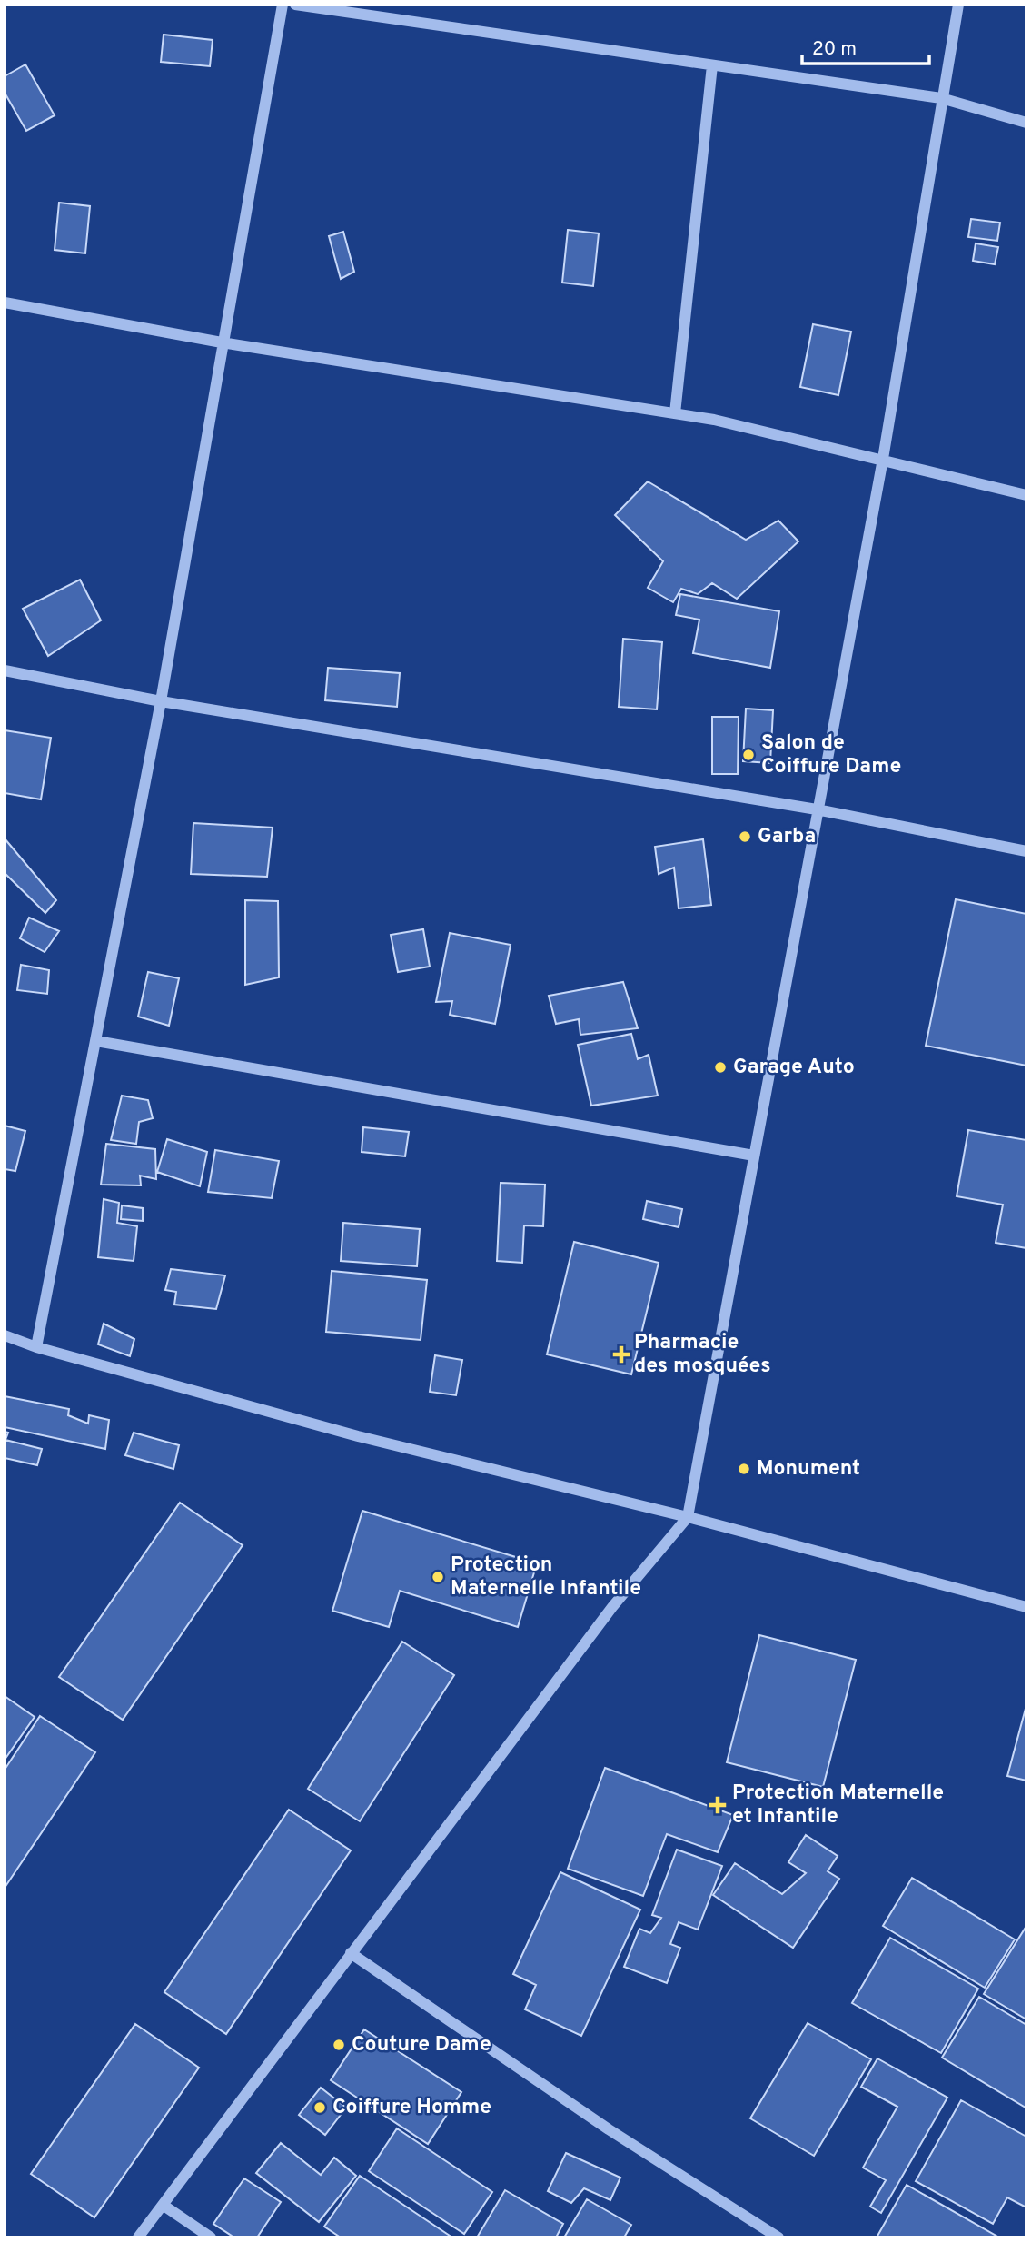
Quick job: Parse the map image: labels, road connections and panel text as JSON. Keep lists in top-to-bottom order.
{
  "places": {
    "other": [
      "Salon de Coiffure Dame",
      "Garba",
      "Garage Auto",
      "Monument",
      "Protection Maternelle Infantile",
      "Couture Dame",
      "Coiffure Homme"
    ],
    "health": ["Pharmacie des mosquées", "Protection Maternelle et Infantile"]
  },
  "scale_bar": "20 m"
}
